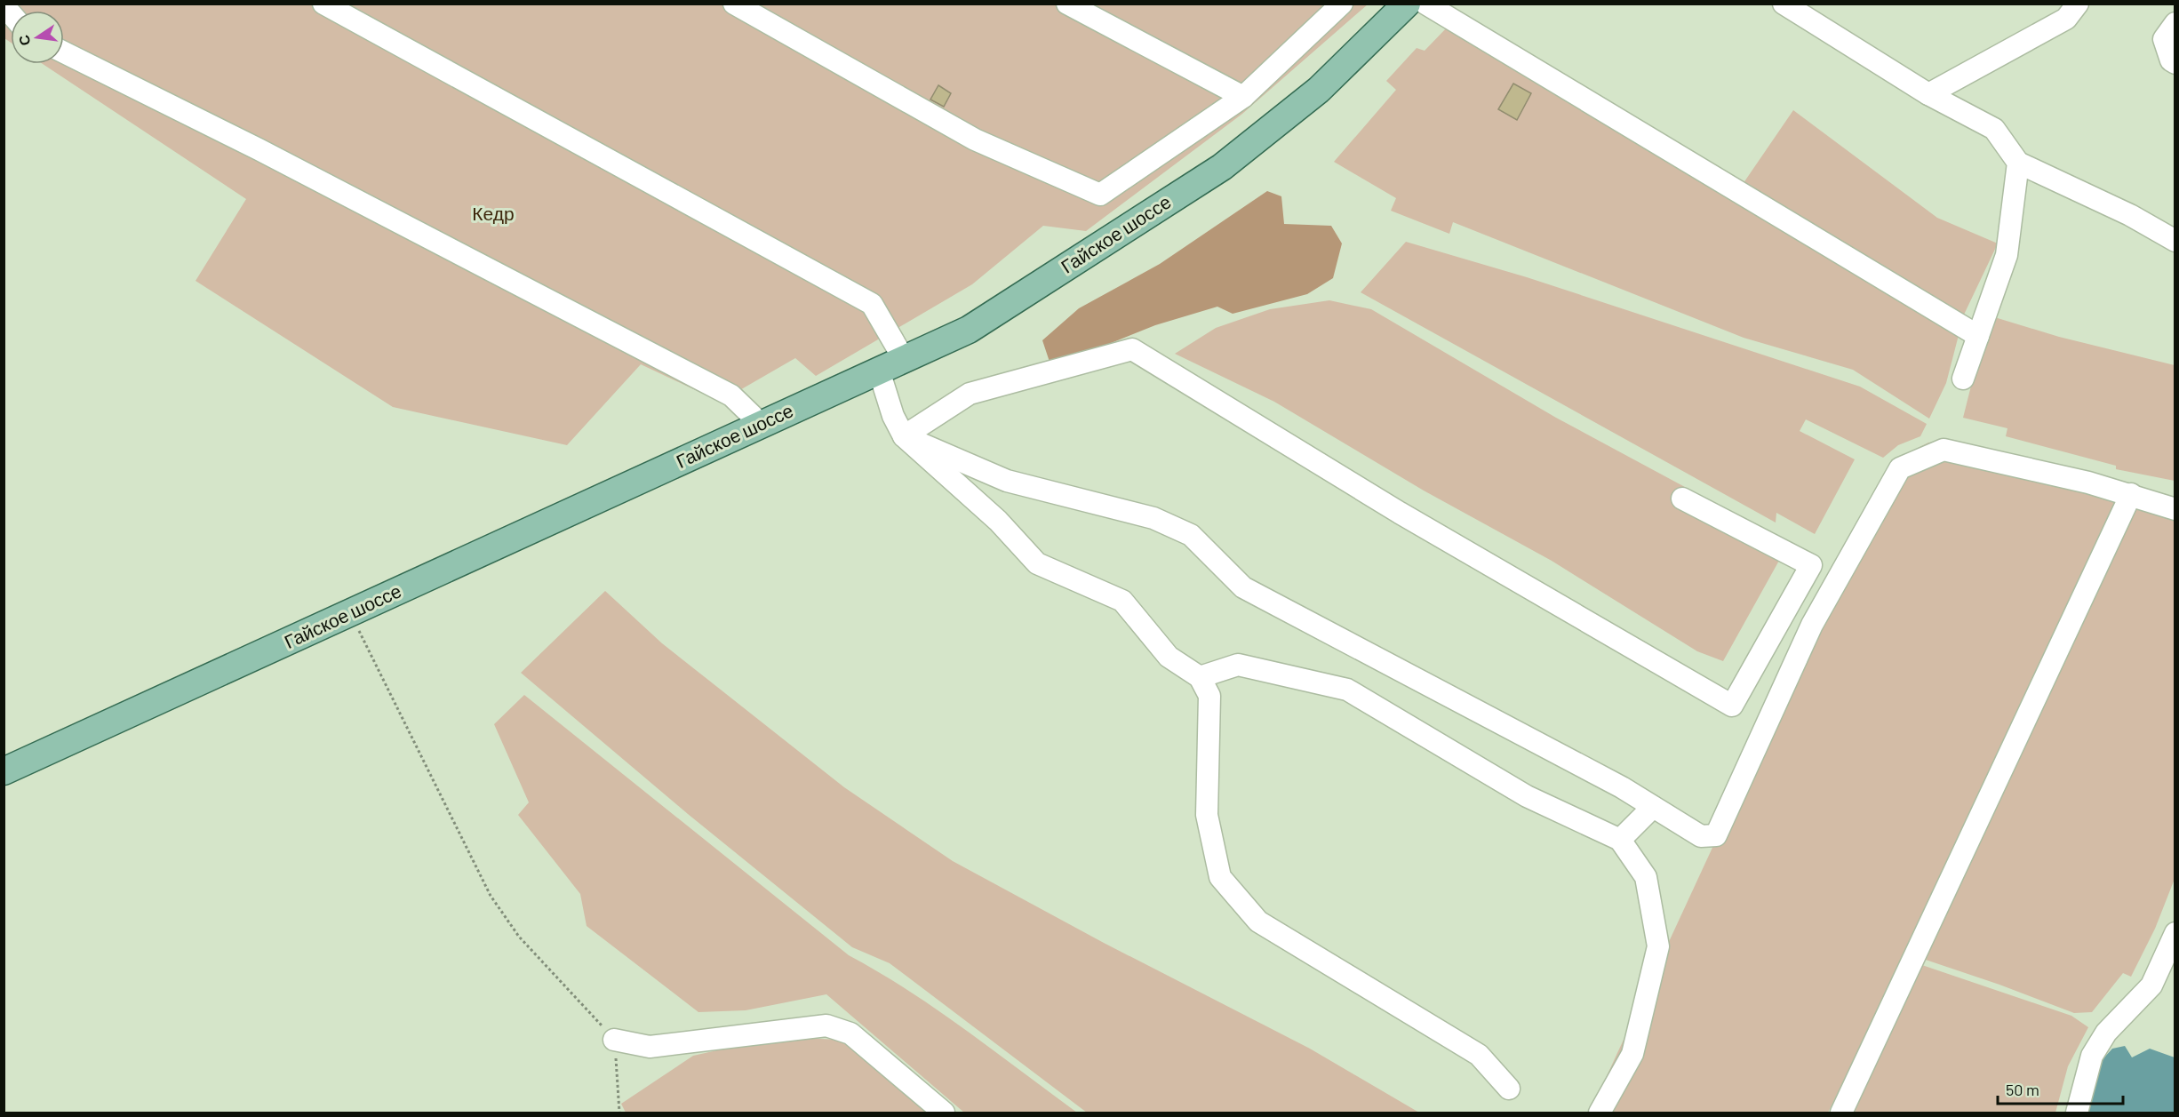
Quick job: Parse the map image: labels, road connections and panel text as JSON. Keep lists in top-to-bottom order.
{
  "streets": {
    "main road": ["Гайское шоссе"]
  },
  "parks": ["Кедр"],
  "scale_bar": "50 m",
  "north": "left"
}
